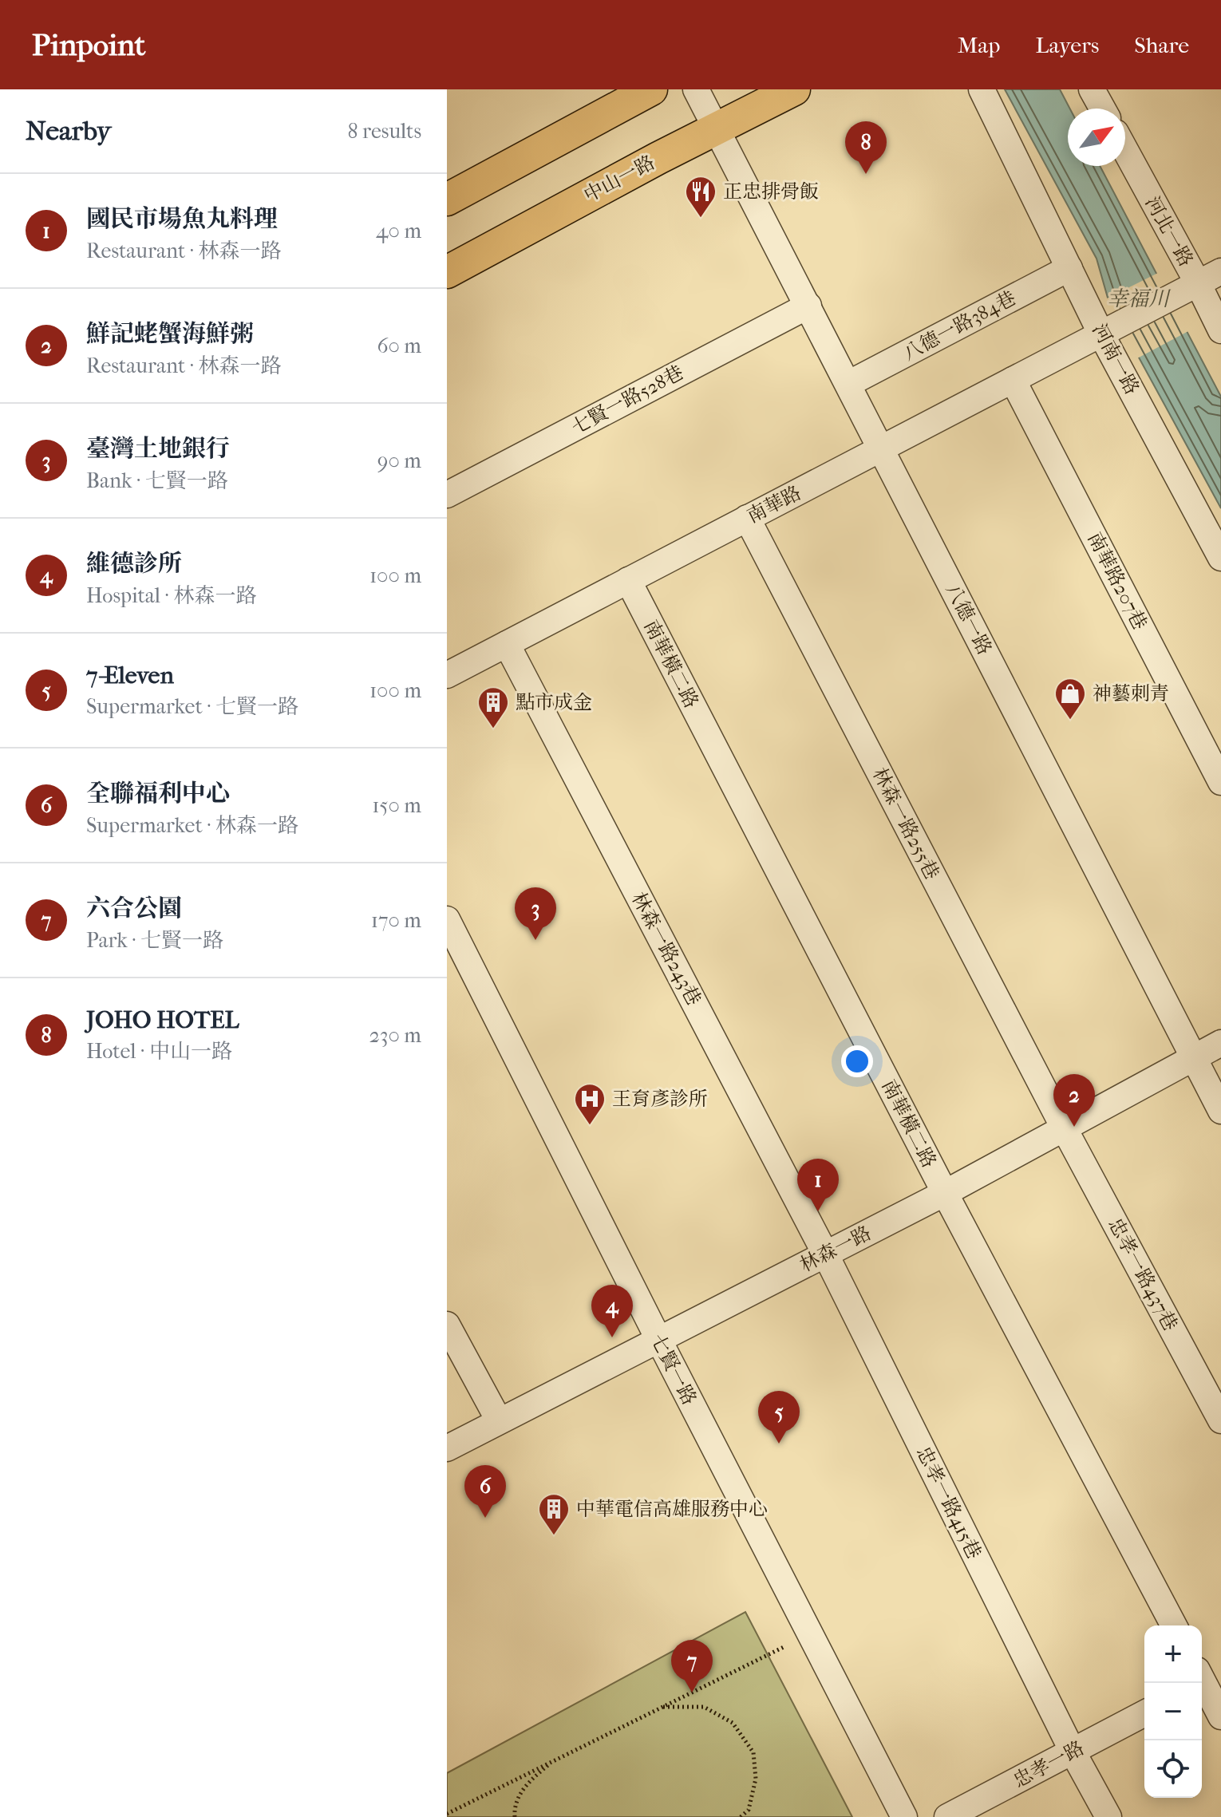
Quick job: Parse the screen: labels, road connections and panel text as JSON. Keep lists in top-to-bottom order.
{
  "streets": {
    "main road": ["中山一路"],
    "street": [
      "河北一路",
      "八德一路384巷",
      "河南一路",
      "七賢一路528巷",
      "南華路",
      "南華路207巷",
      "八德一路",
      "南華橫二路",
      "林森一路255巷",
      "林森一路243巷",
      "林森一路",
      "忠孝一路437巷",
      "七賢一路",
      "忠孝一路415巷",
      "忠孝一路"
    ]
  },
  "crossings": [
    ["中山一路", "八德一路"],
    ["河北一路", "南華路"],
    ["八德一路384巷", "河南一路"],
    ["八德一路384巷", "八德一路"],
    ["河南一路", "南華路"],
    ["七賢一路528巷", "八德一路"],
    ["南華路", "南華路207巷"],
    ["南華路", "八德一路"],
    ["南華路", "南華橫二路"],
    ["南華路", "林森一路255巷"],
    ["南華路", "林森一路243巷"],
    ["八德一路", "林森一路"],
    ["南華橫二路", "林森一路"],
    ["林森一路255巷", "林森一路"],
    ["林森一路255巷", "忠孝一路437巷"],
    ["林森一路243巷", "林森一路"],
    ["林森一路243巷", "忠孝一路415巷"],
    ["林森一路", "忠孝一路437巷"],
    ["林森一路", "七賢一路"],
    ["林森一路", "忠孝一路415巷"],
    ["忠孝一路415巷", "忠孝一路"]
  ],
  "water": ["幸福川"],
  "places": {
    "restaurant": ["正忠排骨飯"],
    "shop": ["神藝刺青"],
    "building": ["點市成金", "中華電信高雄服務中心"],
    "hospital": ["王育彥診所"]
  },
  "north": "top right",
  "page": {
    "header": "Pinpoint",
    "nav": ["Map", "Layers", "Share"],
    "heading": ["Nearby", "8 results"],
    "pins": [
      "8",
      "3",
      "2",
      "1",
      "4",
      "5",
      "6",
      "7"
    ],
    "list": [
      {
        "mark": "1",
        "name": "國民市場魚丸料理",
        "note": "Restaurant · 林森一路",
        "value": "40 m"
      },
      {
        "mark": "2",
        "name": "鮮記蛯蟹海鮮粥",
        "note": "Restaurant · 林森一路",
        "value": "60 m"
      },
      {
        "mark": "3",
        "name": "臺灣土地銀行",
        "note": "Bank · 七賢一路",
        "value": "90 m"
      },
      {
        "mark": "4",
        "name": "維德診所",
        "note": "Hospital · 林森一路",
        "value": "100 m"
      },
      {
        "mark": "5",
        "name": "7-Eleven",
        "note": "Supermarket · 七賢一路",
        "value": "100 m"
      },
      {
        "mark": "6",
        "name": "全聯福利中心",
        "note": "Supermarket · 林森一路",
        "value": "150 m"
      },
      {
        "mark": "7",
        "name": "六合公園",
        "note": "Park · 七賢一路",
        "value": "170 m"
      },
      {
        "mark": "8",
        "name": "JOHO HOTEL",
        "note": "Hotel · 中山一路",
        "value": "230 m"
      }
    ],
    "map_buttons": ["+", "−"]
  }
}
